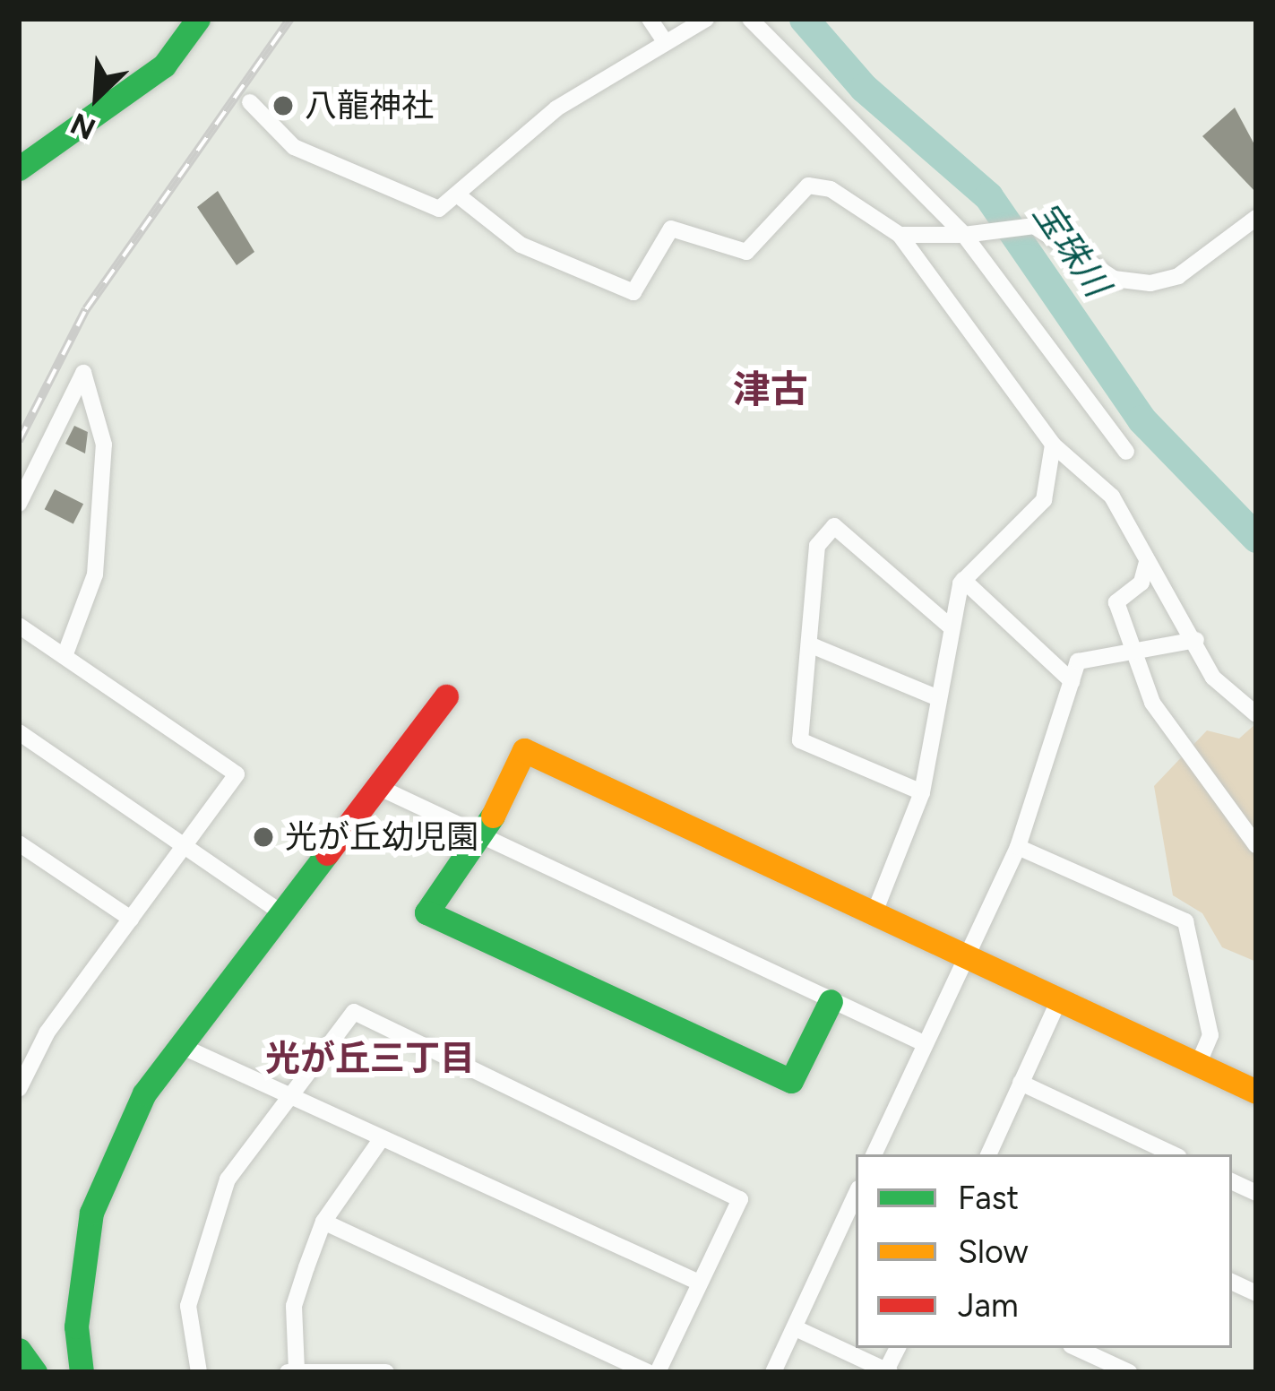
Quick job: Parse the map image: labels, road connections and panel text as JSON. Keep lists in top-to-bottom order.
{
  "districts": ["津古", "光が丘三丁目"],
  "water": ["宝珠川"],
  "places": ["八龍神社", "光が丘幼児園"],
  "legend": ["Fast", "Slow", "Jam"],
  "north": "bottom left"
}
